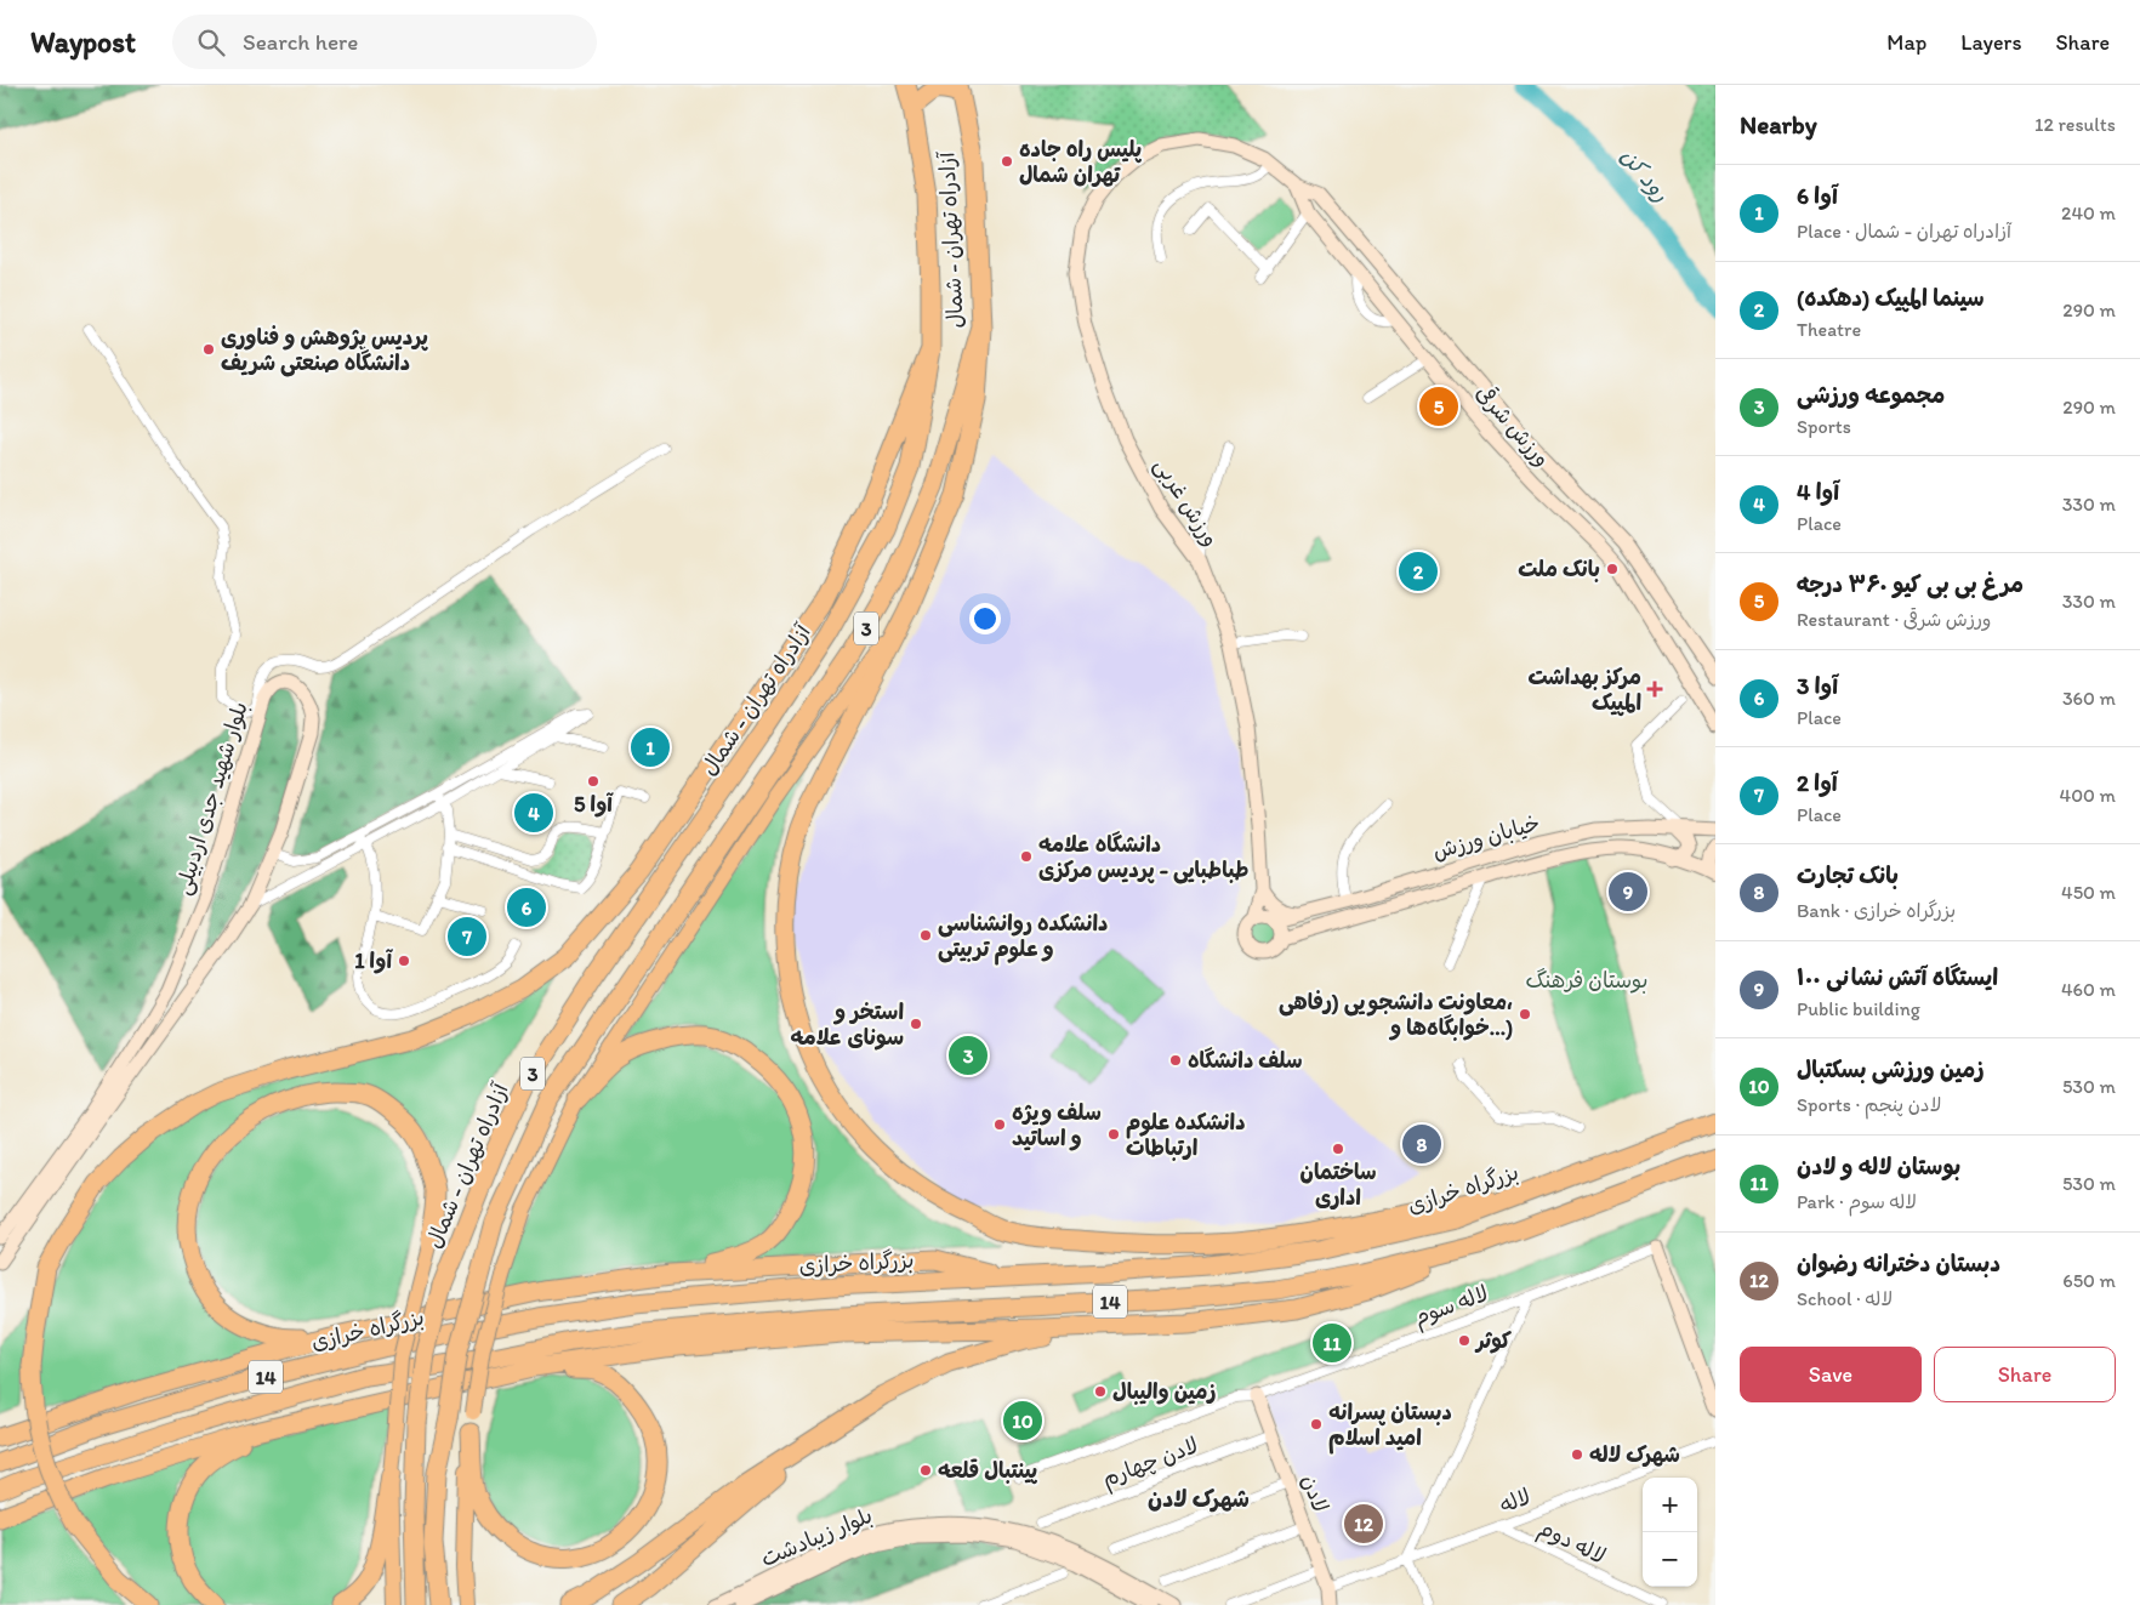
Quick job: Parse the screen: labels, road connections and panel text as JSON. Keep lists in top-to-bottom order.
{
  "streets": {
    "highway": [
      "آزادراه تهران - شمال",
      "3",
      "بزرگراه خرازی",
      "14"
    ],
    "street": [
      "ورزش شرقی",
      "ورزش غربی",
      "بلوار شهید جدی اردبیلی",
      "خیابان ورزش",
      "لاله سوم",
      "لادن چهارم",
      "لادن",
      "لاله",
      "بلوار زیبادشت",
      "لاله دوم"
    ]
  },
  "crossings": [
    ["ورزش شرقی", "ورزش غربی"],
    ["ورزش غربی", "خیابان ورزش"],
    ["لاله سوم", "لادن"],
    ["لادن چهارم", "لادن"],
    ["لادن", "لاله"],
    ["لاله", "لاله دوم"]
  ],
  "districts": ["شهرک لادن"],
  "water": ["رود کن"],
  "parks": ["بوستان فرهنگ"],
  "places": {
    "other": [
      "پلیس راه جاده تهران شمال",
      "پردیس پژوهش و فناوری دانشگاه صنعتی شریف",
      "بانک ملت",
      "آوا 5",
      "دانشگاه علامه طباطبایی - پردیس مرکزی",
      "دانشکده روانشناسی و علوم تربیتی",
      "آوا 1",
      "معاونت دانشجویی (رفاهی، خوابگاه‌ها و...)",
      "استخر و سونای علامه",
      "سلف دانشگاه",
      "سلف ویژه و اساتید",
      "دانشکده علوم ارتباطات",
      "ساختمان اداری",
      "کوثر",
      "زمین والیبال",
      "دبستان پسرانه امید اسلام",
      "شهرک لاله",
      "پینتبال قلعه"
    ],
    "health": ["مرکز بهداشت المپیک"]
  },
  "page": {
    "header": "Waypost",
    "search": "Search here",
    "nav": ["Map", "Layers", "Share"],
    "heading": ["Nearby", "12 results"],
    "list": [
      {
        "mark": "1",
        "name": "آوا 6",
        "note": "Place · آزادراه تهران - شمال",
        "value": "240 m"
      },
      {
        "mark": "2",
        "name": "سینما المپیک (دهکده)",
        "note": "Theatre",
        "value": "290 m"
      },
      {
        "mark": "3",
        "name": "مجموعه ورزشی",
        "note": "Sports",
        "value": "290 m"
      },
      {
        "mark": "4",
        "name": "آوا 4",
        "note": "Place",
        "value": "330 m"
      },
      {
        "mark": "5",
        "name": "مرغ بی بی کیو ۳۶۰ درجه",
        "note": "Restaurant · ورزش شرقی",
        "value": "330 m"
      },
      {
        "mark": "6",
        "name": "آوا 3",
        "note": "Place",
        "value": "360 m"
      },
      {
        "mark": "7",
        "name": "آوا 2",
        "note": "Place",
        "value": "400 m"
      },
      {
        "mark": "8",
        "name": "بانک تجارت",
        "note": "Bank · بزرگراه خرازی",
        "value": "450 m"
      },
      {
        "mark": "9",
        "name": "ایستگاه آتش نشانی ۱۰۰",
        "note": "Public building",
        "value": "460 m"
      },
      {
        "mark": "10",
        "name": "زمین ورزشی بسکتبال",
        "note": "Sports · لادن پنجم",
        "value": "530 m"
      },
      {
        "mark": "11",
        "name": "بوستان لاله و لادن",
        "note": "Park · لاله سوم",
        "value": "530 m"
      },
      {
        "mark": "12",
        "name": "دبستان دخترانه رضوان",
        "note": "School · لاله",
        "value": "650 m"
      }
    ],
    "pins": [
      "5",
      "2",
      "1",
      "4",
      "9",
      "6",
      "7",
      "3",
      "8",
      "11",
      "10",
      "12"
    ],
    "buttons": ["Save", "Share"],
    "map_buttons": ["+", "−"]
  }
}
